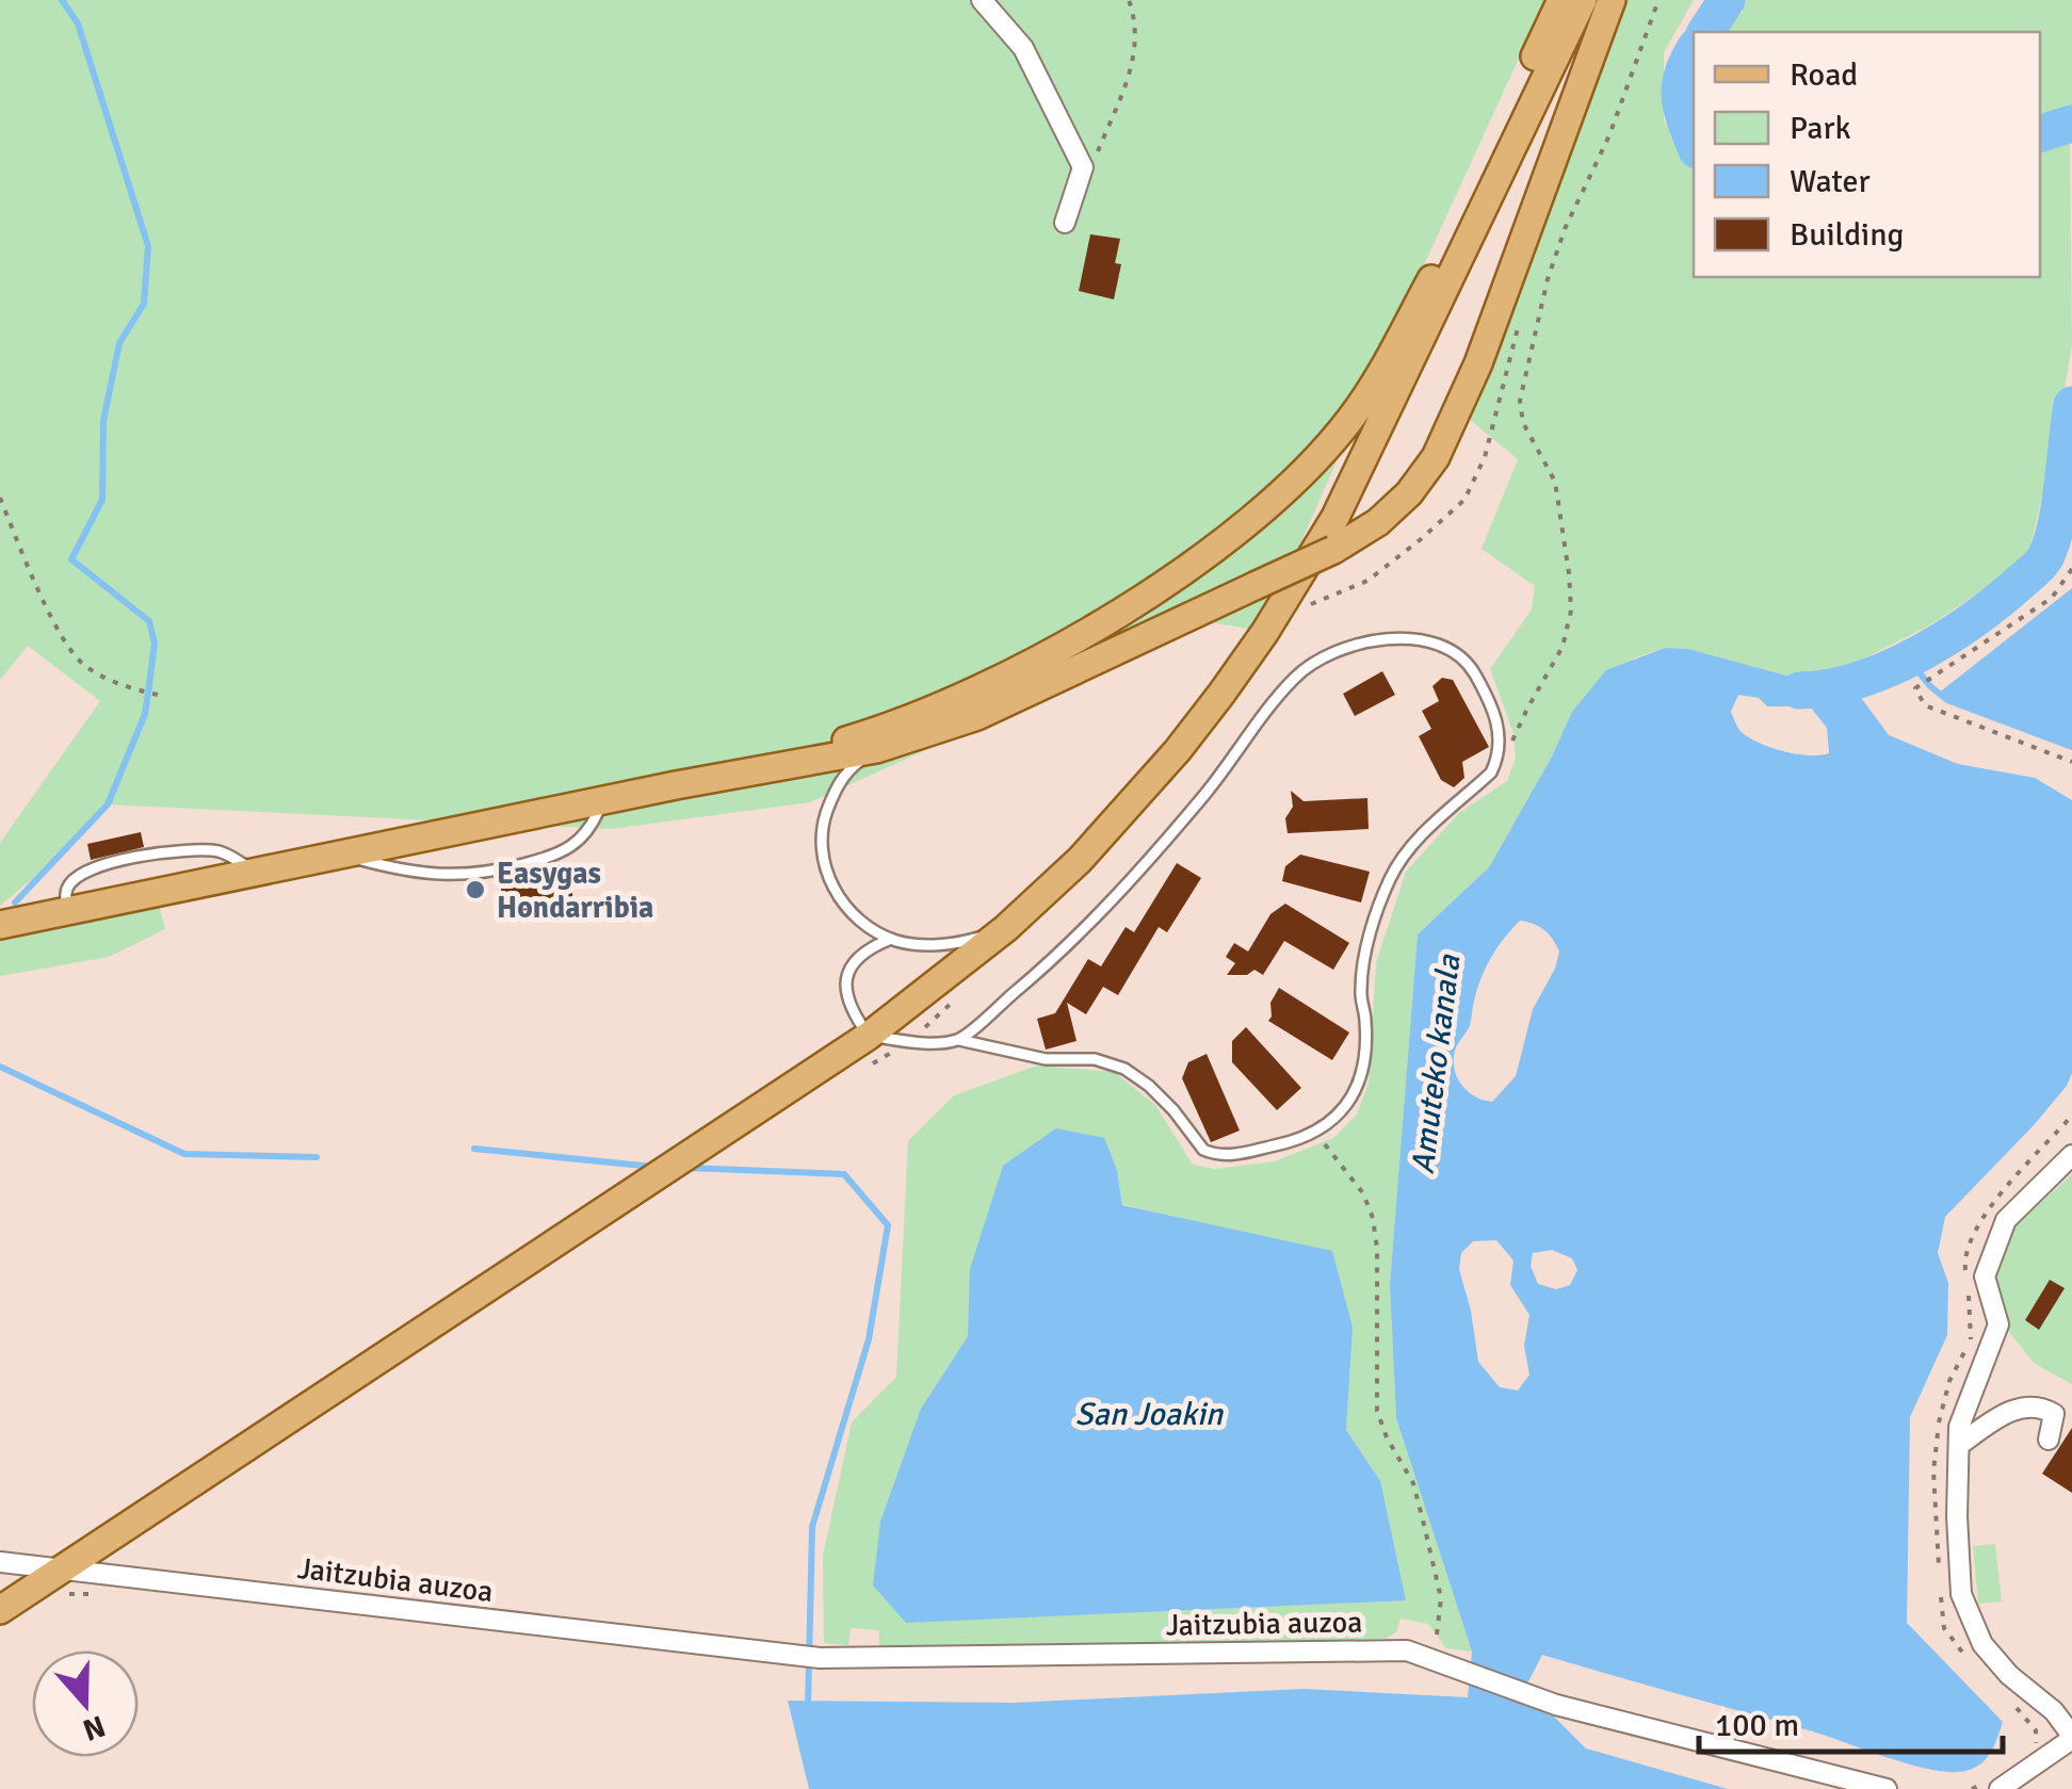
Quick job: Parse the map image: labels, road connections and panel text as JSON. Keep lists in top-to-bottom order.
{
  "streets": {
    "street": ["Jaitzubia auzoa"]
  },
  "water": ["Amuteko kanala", "San Joakin"],
  "places": ["Easygas Hondarribia"],
  "legend": [
    "Road",
    "Park",
    "Water",
    "Building"
  ],
  "scale_bar": "100 m",
  "north": "bottom"
}
